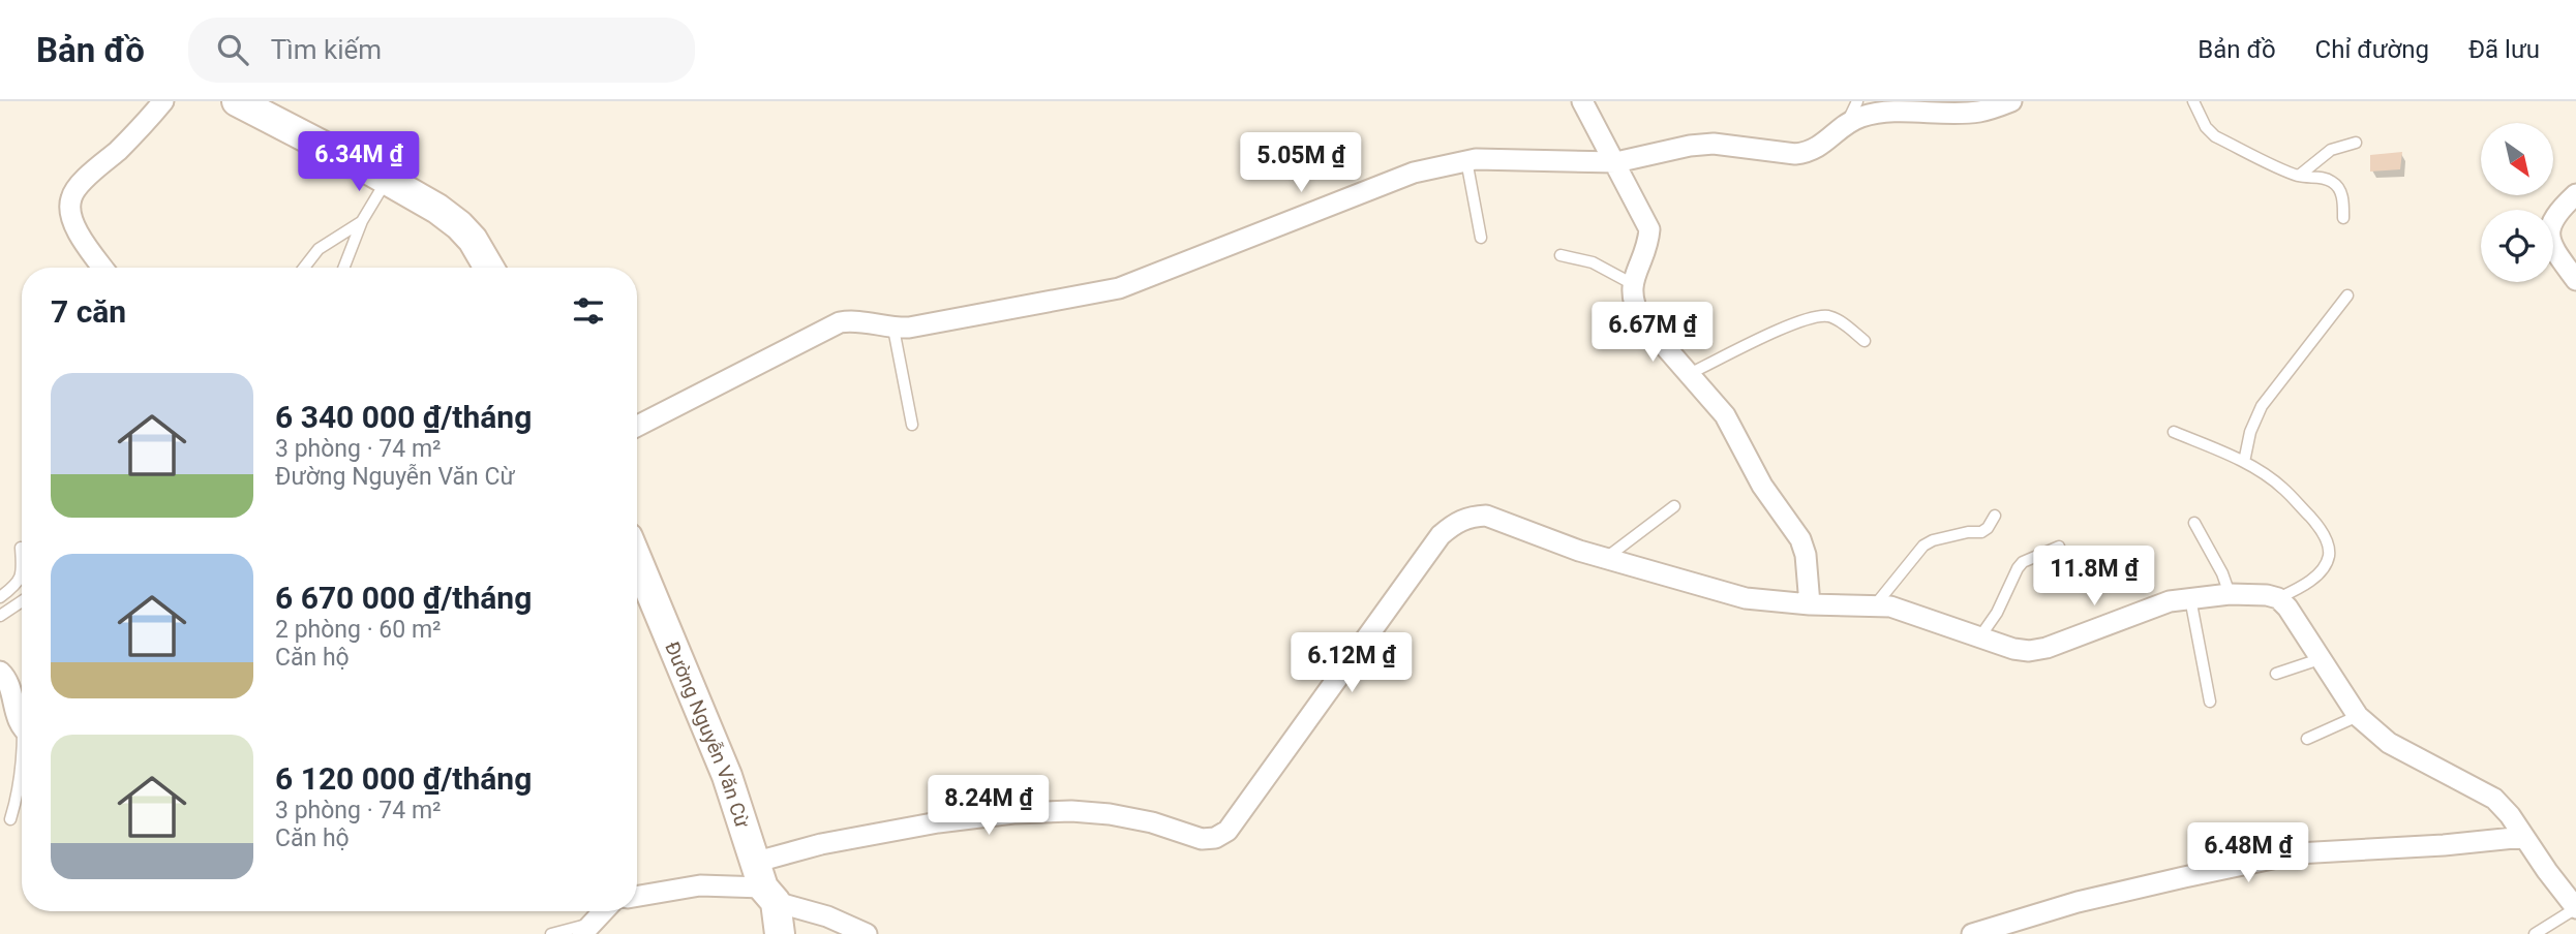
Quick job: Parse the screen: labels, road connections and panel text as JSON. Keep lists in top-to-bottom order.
{
  "streets": {
    "street": ["Đường Nguyễn Văn Cừ"]
  },
  "north": "bottom right",
  "page": {
    "header": "Bản đồ",
    "search": "Tìm kiếm",
    "nav": ["Bản đồ", "Chỉ đường", "Đã lưu"],
    "price": [
      "6.34M ₫",
      "5.05M ₫",
      "6.67M ₫",
      "11.8M ₫",
      "6.12M ₫",
      "8.24M ₫",
      "6.48M ₫"
    ],
    "heading": "7 căn",
    "list": [
      {
        "name": "6 340 000 ₫/tháng",
        "note": "3 phòng · 74 m² · Đường Nguyễn Văn Cừ"
      },
      {
        "name": "6 670 000 ₫/tháng",
        "note": "2 phòng · 60 m² · Căn hộ"
      },
      {
        "name": "6 120 000 ₫/tháng",
        "note": "3 phòng · 74 m² · Căn hộ"
      }
    ]
  }
}
